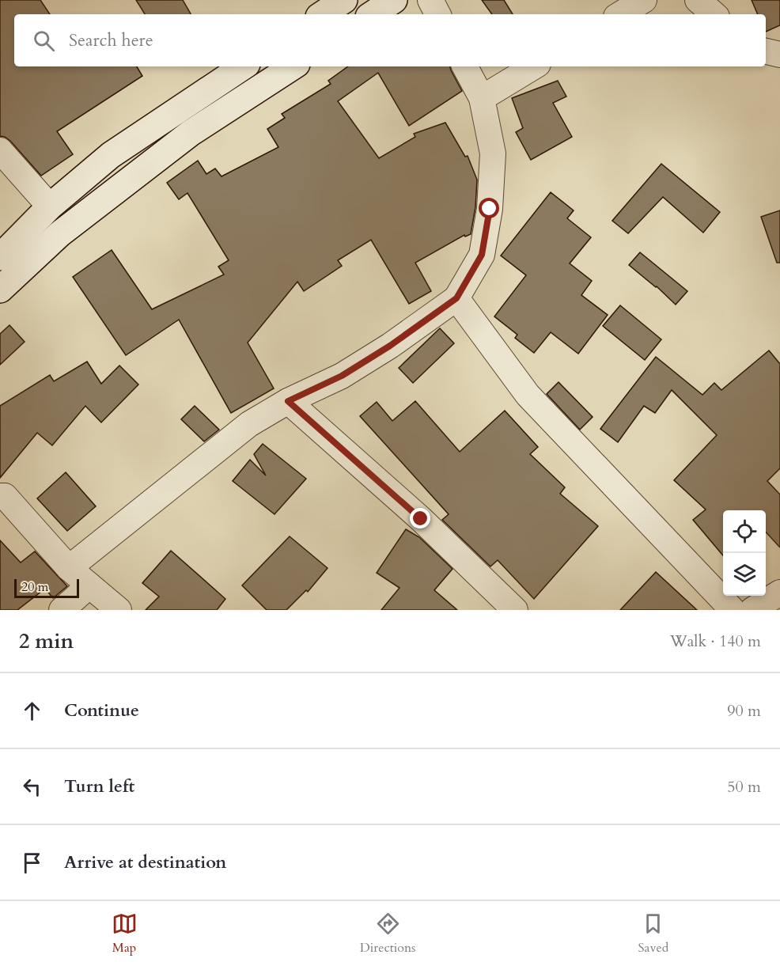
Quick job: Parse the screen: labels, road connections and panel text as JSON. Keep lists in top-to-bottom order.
{
  "scale_bar": "20 m",
  "page": {
    "search": "Search here",
    "scale": "20 m",
    "heading": ["2 min", "Walk · 140 m"],
    "list": [
      ["Continue", "90 m"],
      ["Turn left", "50 m"],
      "Arrive at destination"
    ],
    "nav": ["Map", "Directions", "Saved"]
  }
}
